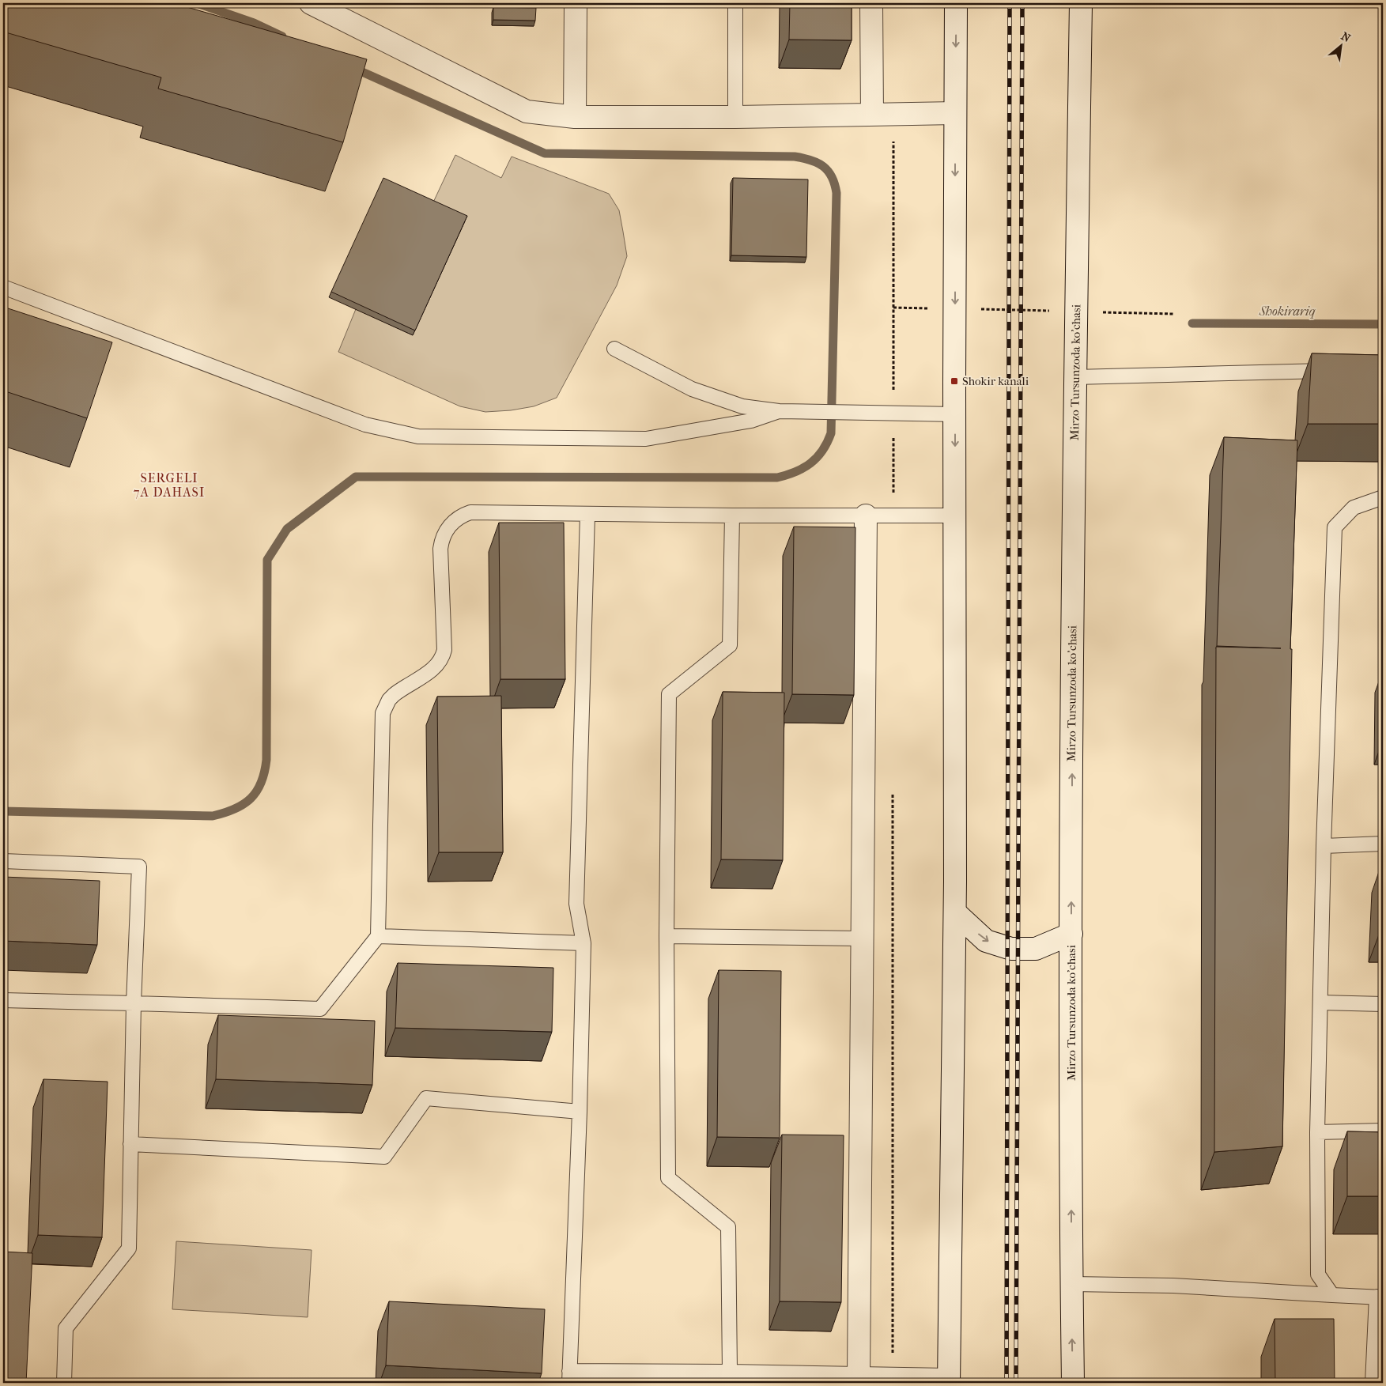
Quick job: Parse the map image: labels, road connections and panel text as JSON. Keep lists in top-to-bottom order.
{
  "streets": {
    "main road": ["Mirzo Tursunzoda ko'chasi"]
  },
  "districts": ["SERGELI 7A DAHASI"],
  "water": ["Shokirariq"],
  "places": {
    "transit": ["Shokir kanali"]
  },
  "north": "top right"
}
